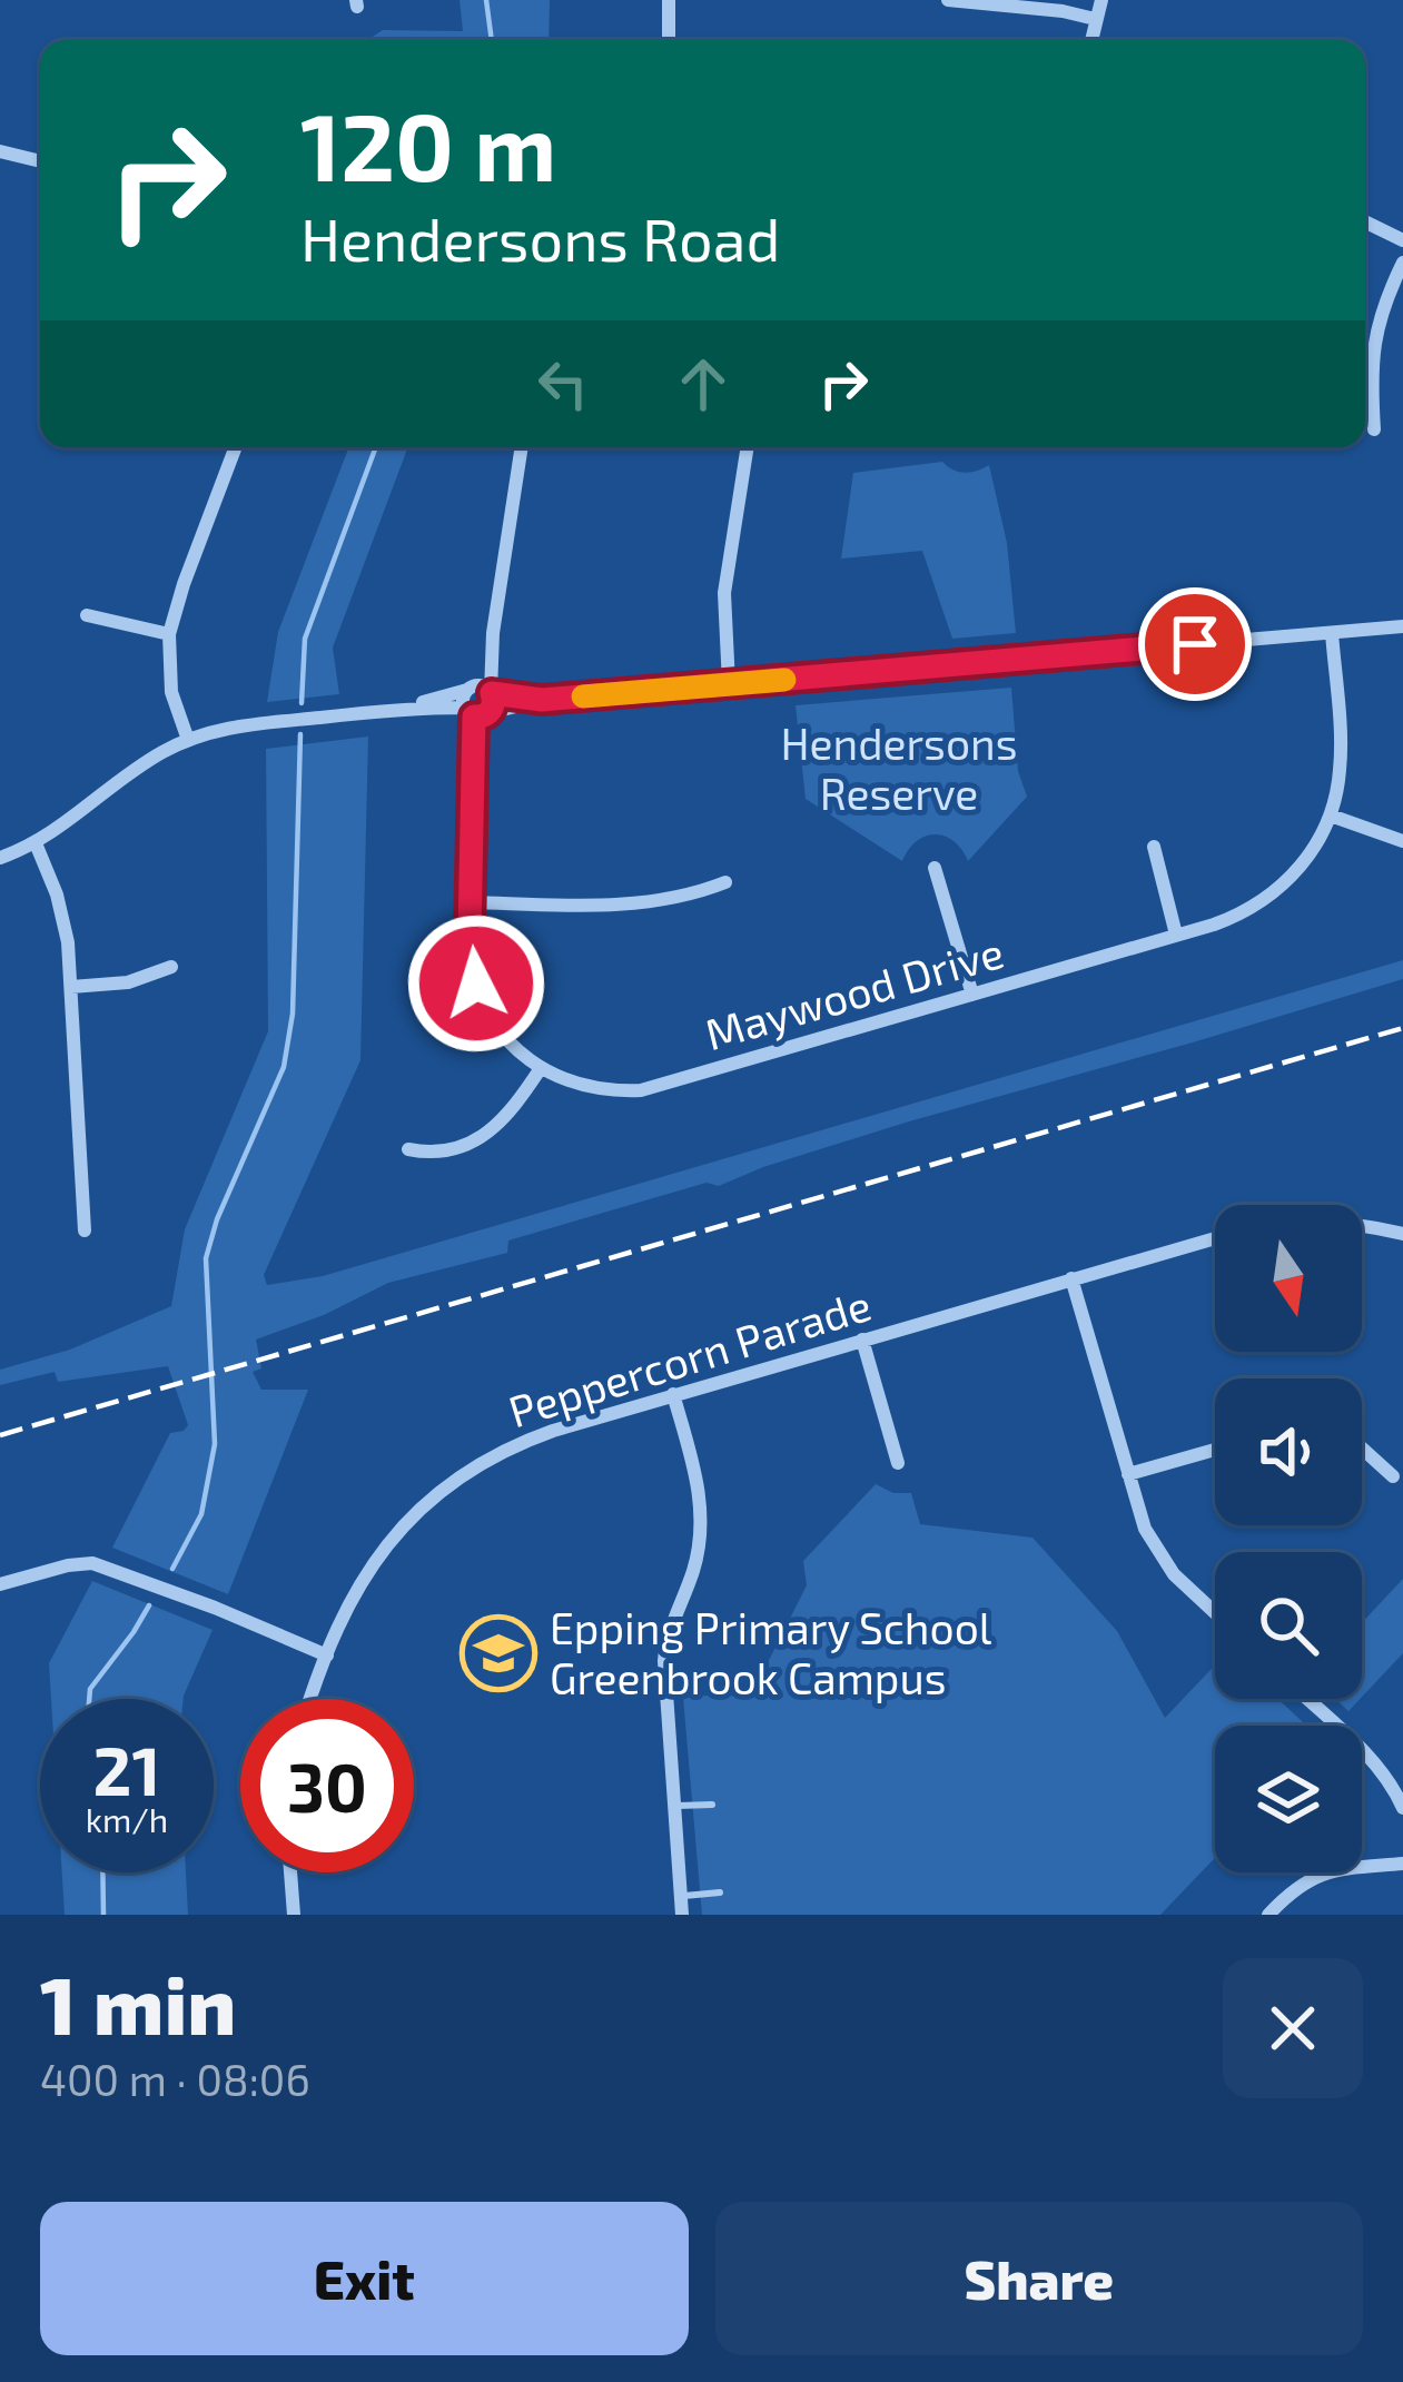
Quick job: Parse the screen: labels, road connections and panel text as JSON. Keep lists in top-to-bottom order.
{
  "streets": {
    "street": ["Maywood Drive", "Peppercorn Parade"]
  },
  "parks": ["Hendersons Reserve"],
  "places": {
    "school or university": ["Epping Primary School Greenbrook Campus"]
  },
  "north": "bottom",
  "page": {
    "turn": ["120 m", "Hendersons Road"],
    "speed": "21 km/h",
    "limit": "30",
    "heading": ["1 min", "400 m · 08:06"],
    "buttons": ["Exit", "Share"]
  }
}
